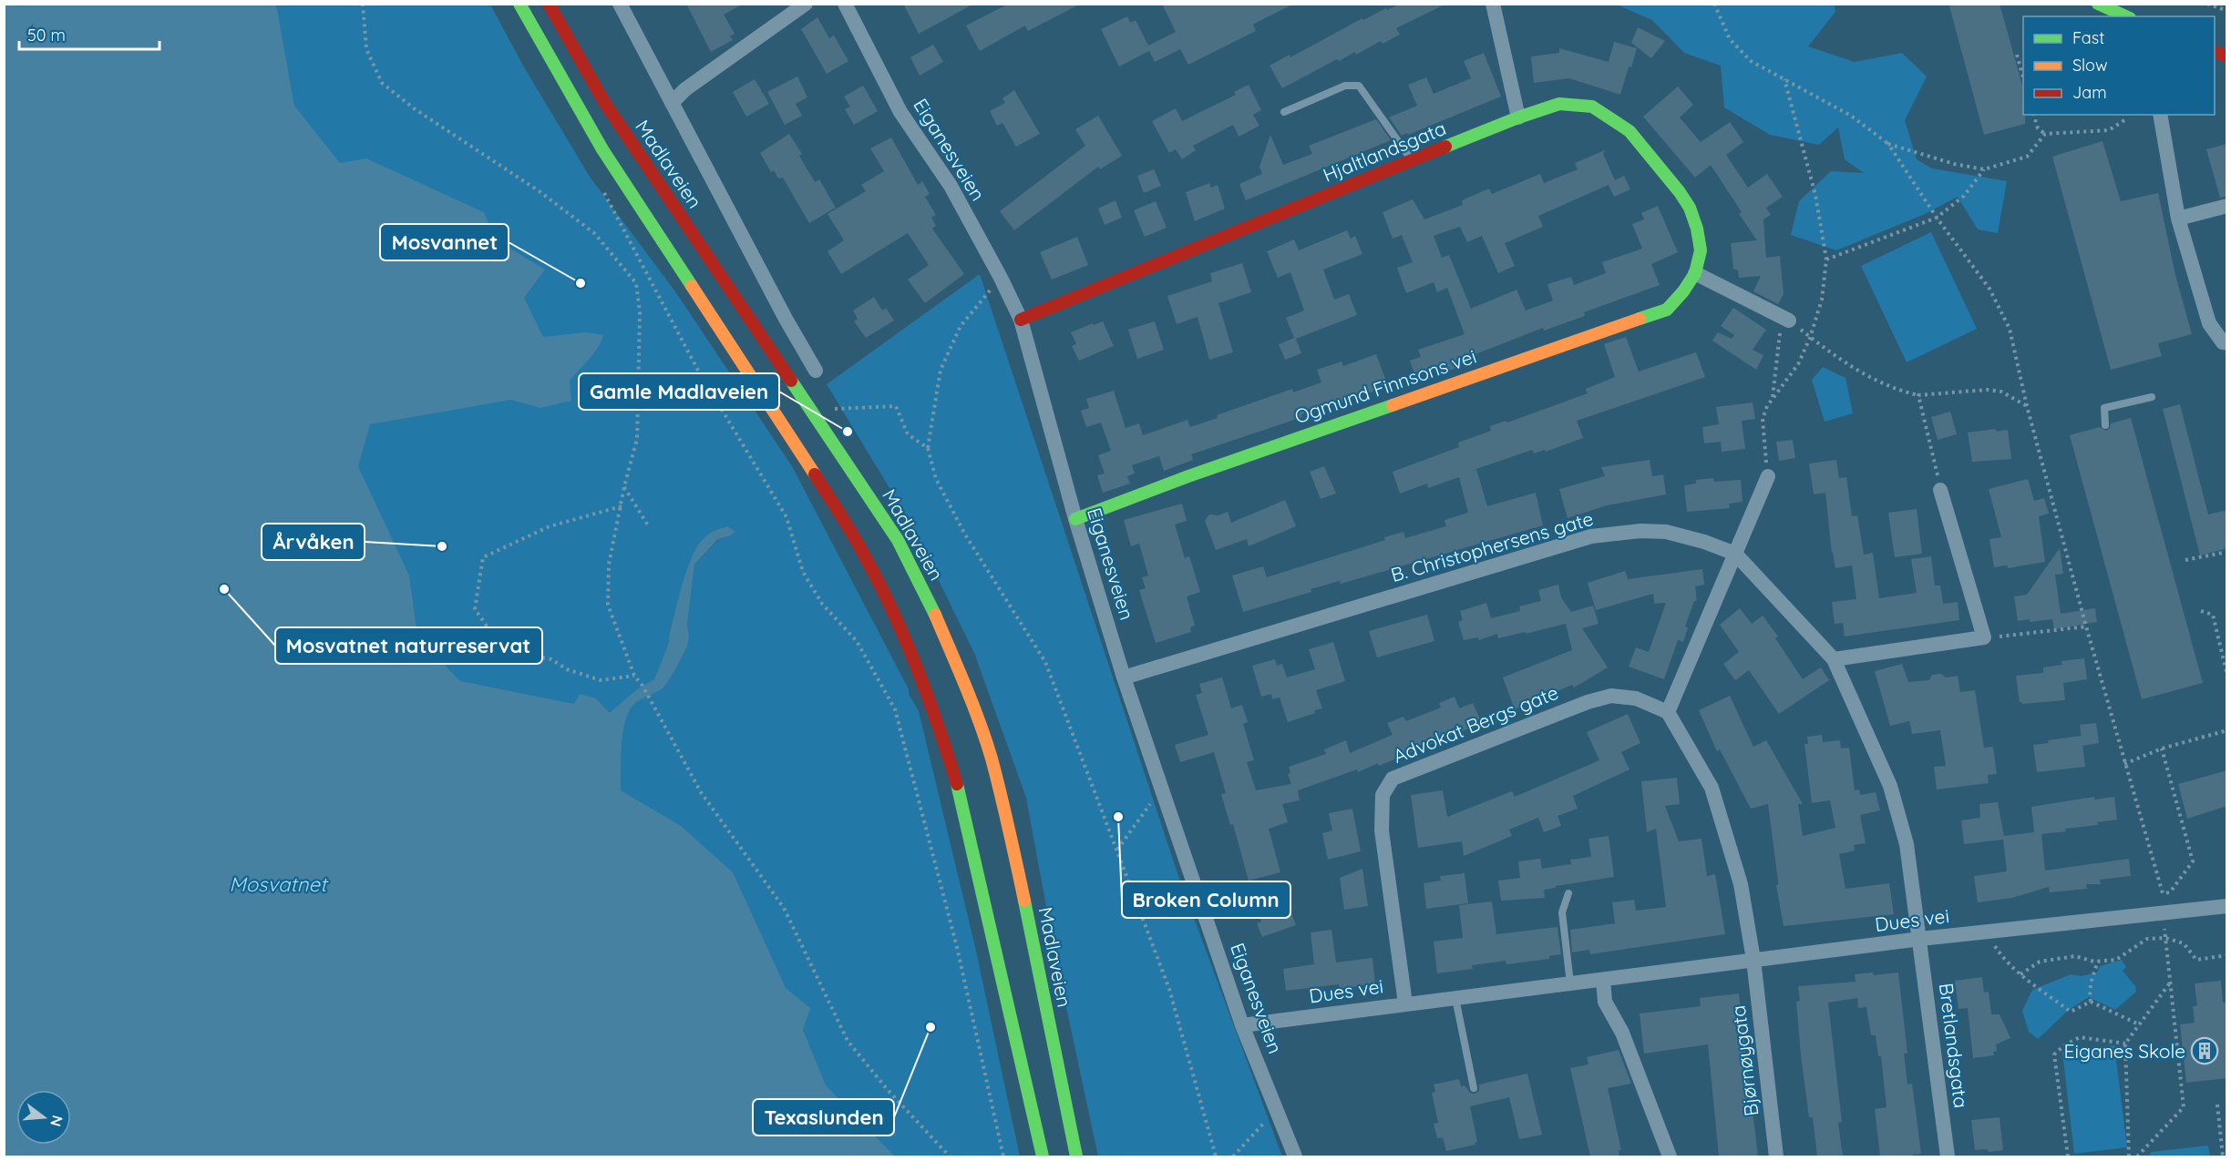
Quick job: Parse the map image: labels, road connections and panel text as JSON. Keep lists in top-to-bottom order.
{
  "streets": {
    "main road": ["Hjaltlandsgata", "Madlaveien", "Ogmund Finnsons vei"],
    "street": [
      "Eiganesveien",
      "B. Christophersens gate",
      "Advokat Bergs gate",
      "Dues vei",
      "Bretlandsgata",
      "Bjørnøygata"
    ]
  },
  "crossings": [
    ["Eiganesveien", "Hjaltlandsgata"],
    ["Eiganesveien", "Ogmund Finnsons vei"],
    ["Eiganesveien", "B. Christophersens gate"],
    ["Eiganesveien", "Dues vei"],
    ["Hjaltlandsgata", "Ogmund Finnsons vei"],
    ["B. Christophersens gate", "Dues vei"],
    ["B. Christophersens gate", "Bretlandsgata"],
    ["Advokat Bergs gate", "Dues vei"],
    ["Dues vei", "Bretlandsgata"],
    ["Dues vei", "Bjørnøygata"]
  ],
  "water": ["Mosvatnet"],
  "places": {
    "other": [
      "Mosvannet",
      "Gamle Madlaveien",
      "Årvåken",
      "Mosvatnet naturreservat",
      "Broken Column",
      "Texaslunden"
    ],
    "building": ["Eiganes Skole"]
  },
  "legend": ["Fast", "Slow", "Jam"],
  "scale_bar": "50 m",
  "north": "right"
}
